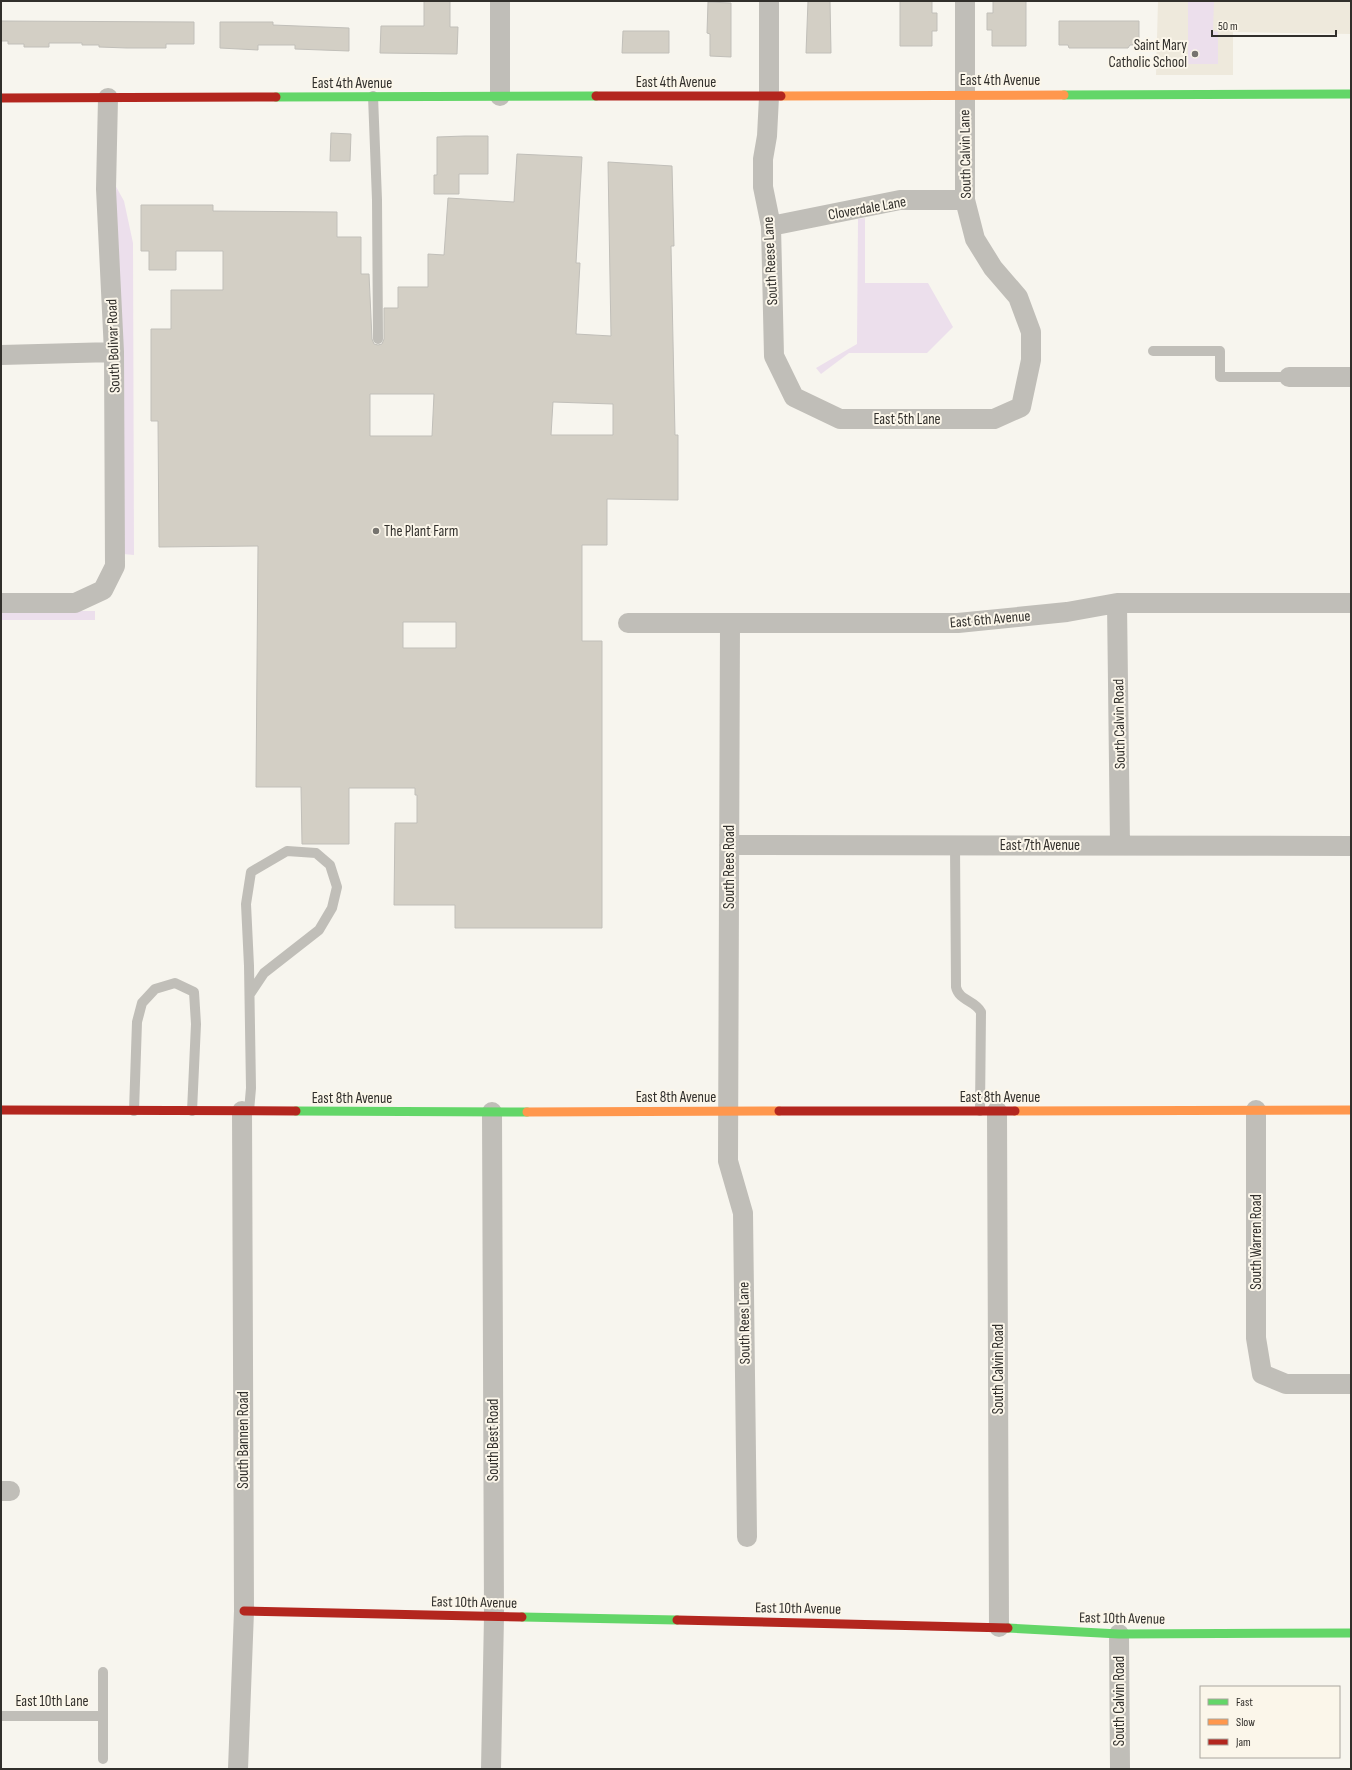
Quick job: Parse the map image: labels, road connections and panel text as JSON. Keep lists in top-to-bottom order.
{
  "streets": {
    "street": [
      "East 4th Avenue",
      "South Calvin Lane",
      "Cloverdale Lane",
      "South Reese Lane",
      "South Bolivar Road",
      "East 5th Lane",
      "East 6th Avenue",
      "South Calvin Road",
      "East 7th Avenue",
      "South Rees Road",
      "East 8th Avenue",
      "South Warren Road",
      "South Rees Lane",
      "South Bannen Road",
      "South Best Road",
      "East 10th Avenue"
    ],
    "lane": ["East 10th Lane"]
  },
  "crossings": [
    ["East 4th Avenue", "South Calvin Lane"],
    ["East 4th Avenue", "South Reese Lane"],
    ["East 4th Avenue", "South Bolivar Road"],
    ["South Calvin Lane", "Cloverdale Lane"],
    ["South Calvin Lane", "East 5th Lane"],
    ["Cloverdale Lane", "South Reese Lane"],
    ["South Reese Lane", "East 5th Lane"],
    ["East 6th Avenue", "South Calvin Road"],
    ["East 6th Avenue", "South Rees Road"],
    ["South Calvin Road", "East 7th Avenue"],
    ["South Calvin Road", "East 8th Avenue"],
    ["South Calvin Road", "East 10th Avenue"],
    ["East 7th Avenue", "South Rees Road"],
    ["South Rees Road", "East 8th Avenue"],
    ["South Rees Road", "South Rees Lane"],
    ["East 8th Avenue", "South Warren Road"],
    ["East 8th Avenue", "South Rees Lane"],
    ["East 8th Avenue", "South Bannen Road"],
    ["East 8th Avenue", "South Best Road"],
    ["South Bannen Road", "East 10th Avenue"],
    ["South Best Road", "East 10th Avenue"]
  ],
  "places": ["Saint Mary Catholic School", "The Plant Farm"],
  "legend": ["Fast", "Slow", "Jam"],
  "scale_bar": "50 m"
}
